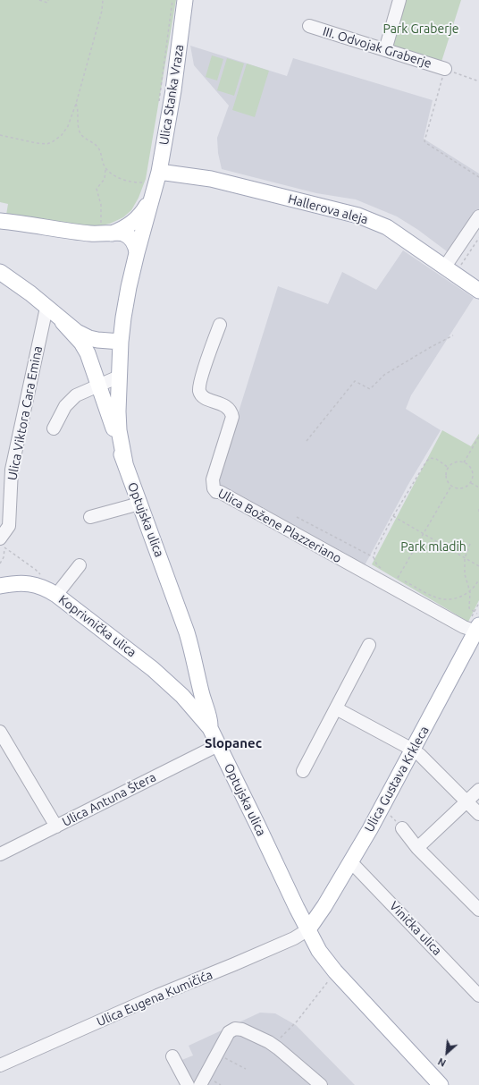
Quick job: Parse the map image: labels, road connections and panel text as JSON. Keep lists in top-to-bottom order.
{
  "streets": {
    "main road": [
      "Ulica Stanka Vraza",
      "Hallerova aleja",
      "Optujska ulica",
      "Koprivnička ulica",
      "Ulica Gustava Krkleca"
    ],
    "street": [
      "III. Odvojak Graberje",
      "Ulica Viktora Cara Emina",
      "Ulica Božene Plazzeriano",
      "Ulica Antuna Štera",
      "Vinička ulica",
      "Ulica Eugena Kumičića"
    ]
  },
  "crossings": [
    ["Ulica Stanka Vraza", "Hallerova aleja"],
    ["Ulica Stanka Vraza", "Optujska ulica"],
    ["Optujska ulica", "Koprivnička ulica"],
    ["Optujska ulica", "Ulica Gustava Krkleca"],
    ["Optujska ulica", "Ulica Antuna Štera"],
    ["Optujska ulica", "Ulica Eugena Kumičića"],
    ["Ulica Božene Plazzeriano", "Ulica Gustava Krkleca"],
    ["Ulica Gustava Krkleca", "Vinička ulica"],
    ["Ulica Gustava Krkleca", "Ulica Eugena Kumičića"]
  ],
  "districts": ["Slopanec"],
  "parks": ["Park Graberje", "Park mladih"],
  "north": "bottom left"
}
